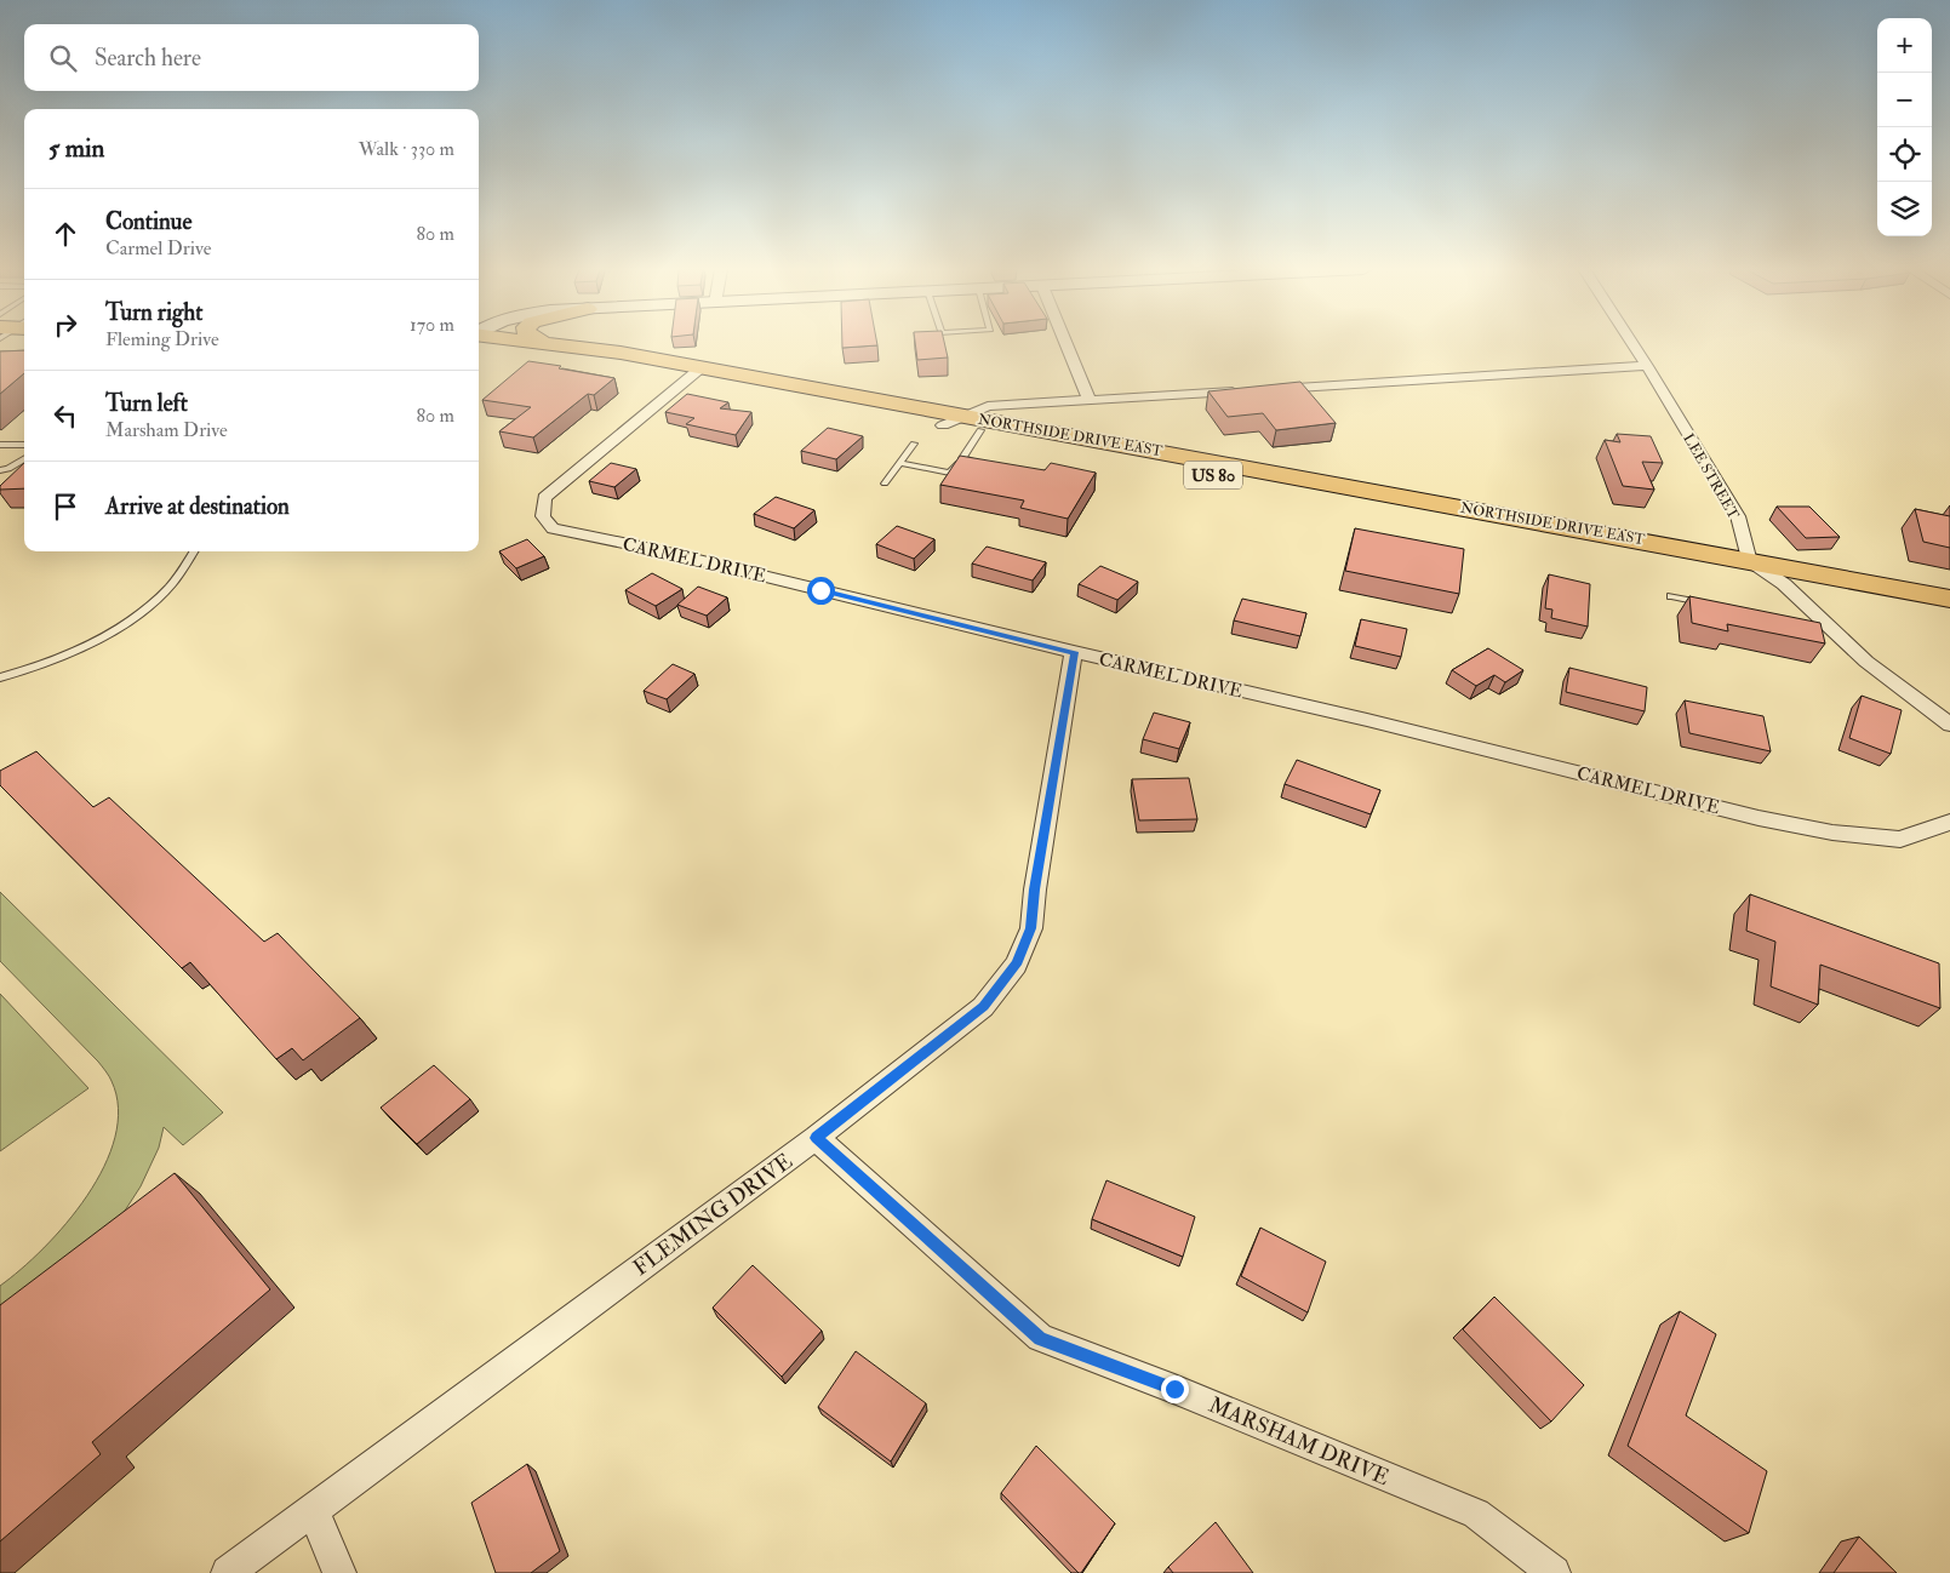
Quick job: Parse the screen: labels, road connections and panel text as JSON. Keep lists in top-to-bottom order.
{
  "streets": {
    "main road": ["NORTHSIDE DRIVE EAST", "US 80"],
    "street": [
      "LEE STREET",
      "CARMEL DRIVE",
      "FLEMING DRIVE",
      "MARSHAM DRIVE"
    ]
  },
  "crossings": [
    ["NORTHSIDE DRIVE EAST", "LEE STREET"],
    ["NORTHSIDE DRIVE EAST", "CARMEL DRIVE"],
    ["CARMEL DRIVE", "FLEMING DRIVE"],
    ["FLEMING DRIVE", "MARSHAM DRIVE"]
  ],
  "page": {
    "map_buttons": ["+", "−"],
    "search": "Search here",
    "heading": ["5 min", "Walk · 330 m"],
    "list": [
      ["Continue", "Carmel Drive", "80 m"],
      ["Turn right", "Fleming Drive", "170 m"],
      ["Turn left", "Marsham Drive", "80 m"],
      "Arrive at destination"
    ]
  }
}
